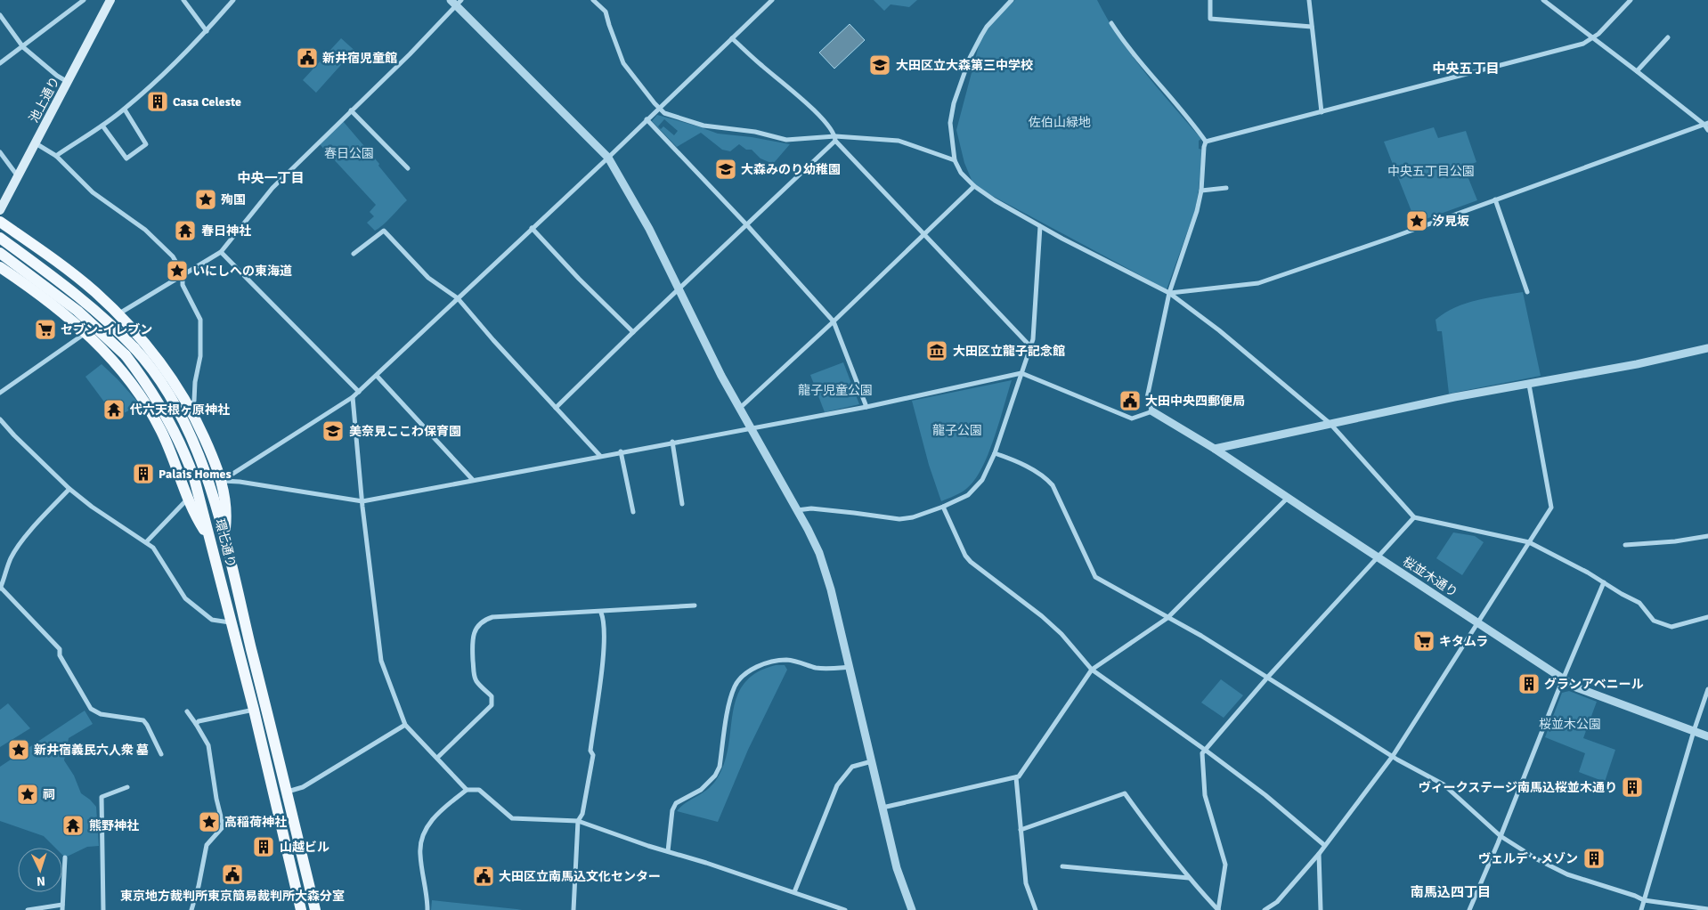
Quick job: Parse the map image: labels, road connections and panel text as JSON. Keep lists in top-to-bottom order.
{
  "streets": {
    "main road": ["池上通り", "環七通り"],
    "street": ["桜並木通り"]
  },
  "districts": ["中央五丁目", "中央一丁目", "南馬込四丁目"],
  "parks": [
    "佐伯山緑地",
    "春日公園",
    "中央五丁目公園",
    "龍子児童公園",
    "龍子公園",
    "桜並木公園"
  ],
  "places": {
    "public building": [
      "新井宿児童館",
      "大田中央四郵便局",
      "東京地方裁判所東京簡易裁判所大森分室",
      "大田区立南馬込文化センター"
    ],
    "school or university": ["大田区立大森第三中学校", "大森みのり幼稚園", "美奈見ここわ保育園"],
    "building": [
      "Casa Celeste",
      "Palais Homes",
      "グランアベニール",
      "ヴィークステージ南馬込桜並木通り",
      "山越ビル",
      "ヴェルデ・メゾン"
    ],
    "place": [
      "殉国",
      "汐見坂",
      "いにしへの東海道",
      "新井宿義民六人衆 墓",
      "祠",
      "高稲荷神社"
    ],
    "temple": ["春日神社", "代六天根ヶ原神社", "熊野神社"],
    "supermarket": ["セブン-イレブン", "キタムラ"],
    "museum": ["大田区立龍子記念館"]
  },
  "north": "bottom"
}
